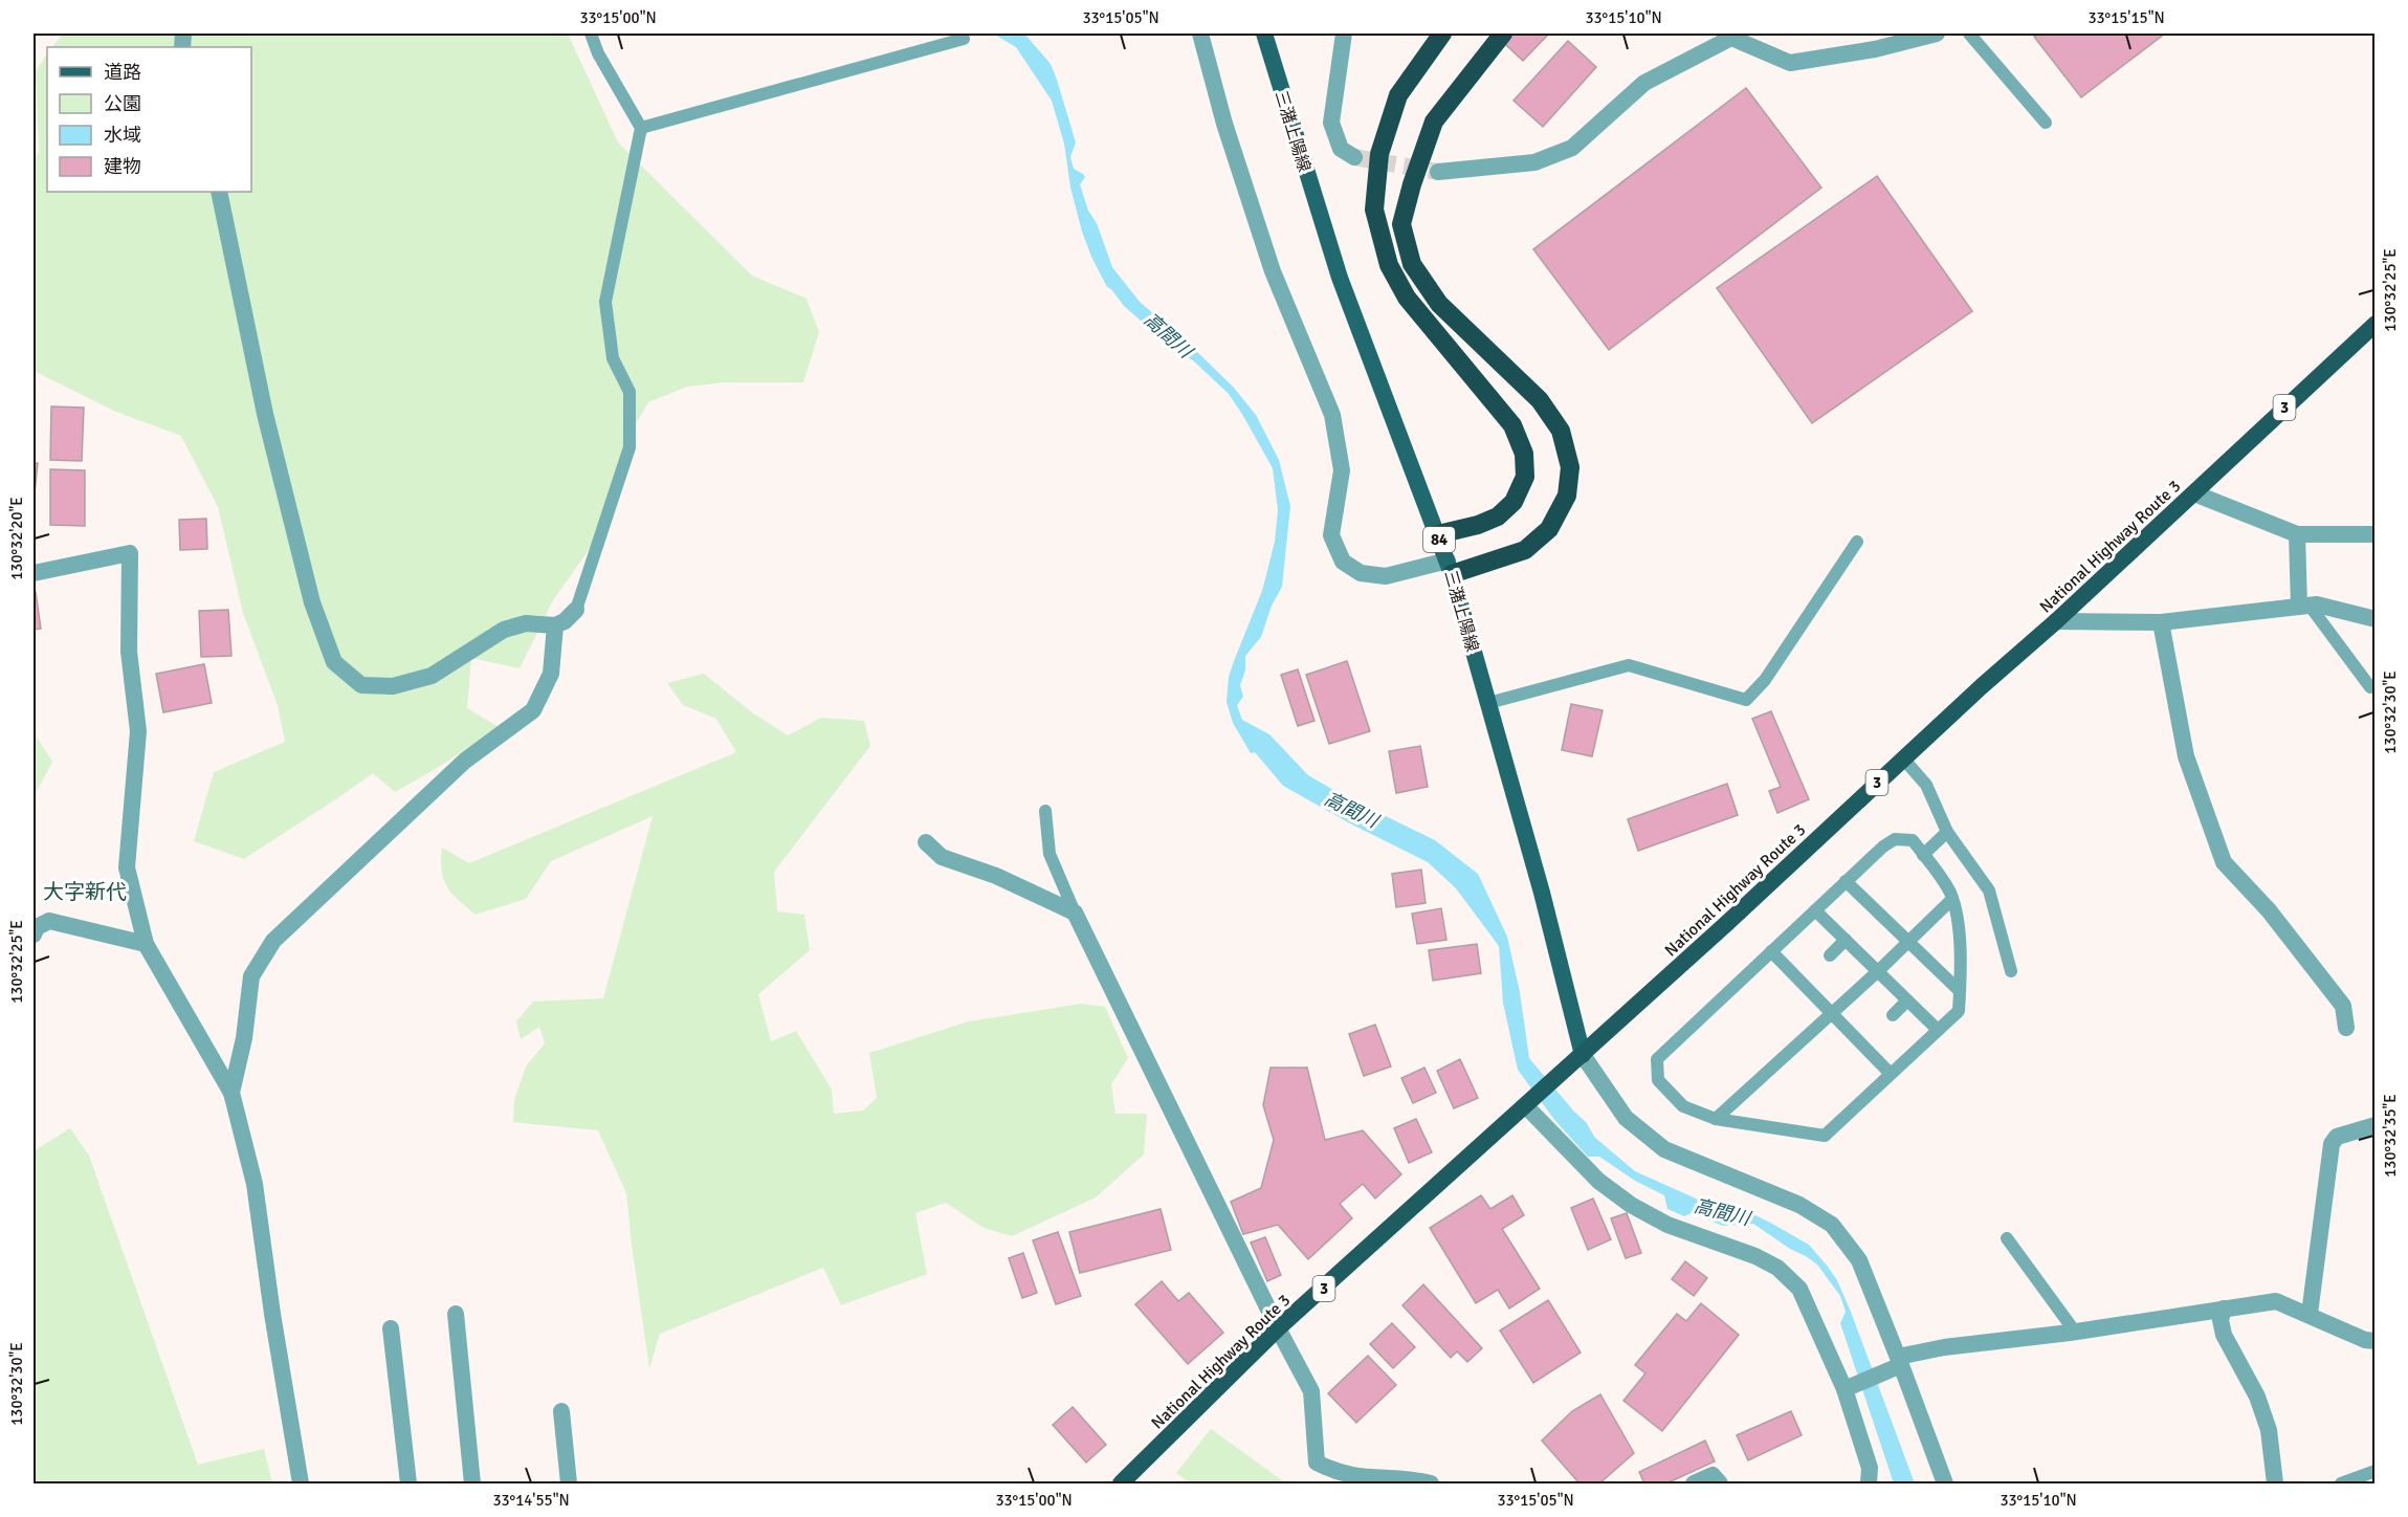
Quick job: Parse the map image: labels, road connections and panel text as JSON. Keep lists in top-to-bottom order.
{
  "streets": {
    "highway": ["3", "National Highway Route 3"],
    "main road": ["三潴上陽線", "84"]
  },
  "crossings": [
    ["三潴上陽線", "National Highway Route 3"]
  ],
  "districts": ["大字新代"],
  "water": ["高間川"],
  "legend": [
    "道路",
    "公園",
    "水域",
    "建物"
  ],
  "coordinates": [
    "33°15'00\"N",
    "33°15'05\"N",
    "33°15'10\"N",
    "33°15'15\"N",
    "130°32'25\"E",
    "130°32'20\"E",
    "130°32'30\"E",
    "130°32'35\"E",
    "33°14'55\"N"
  ]
}
